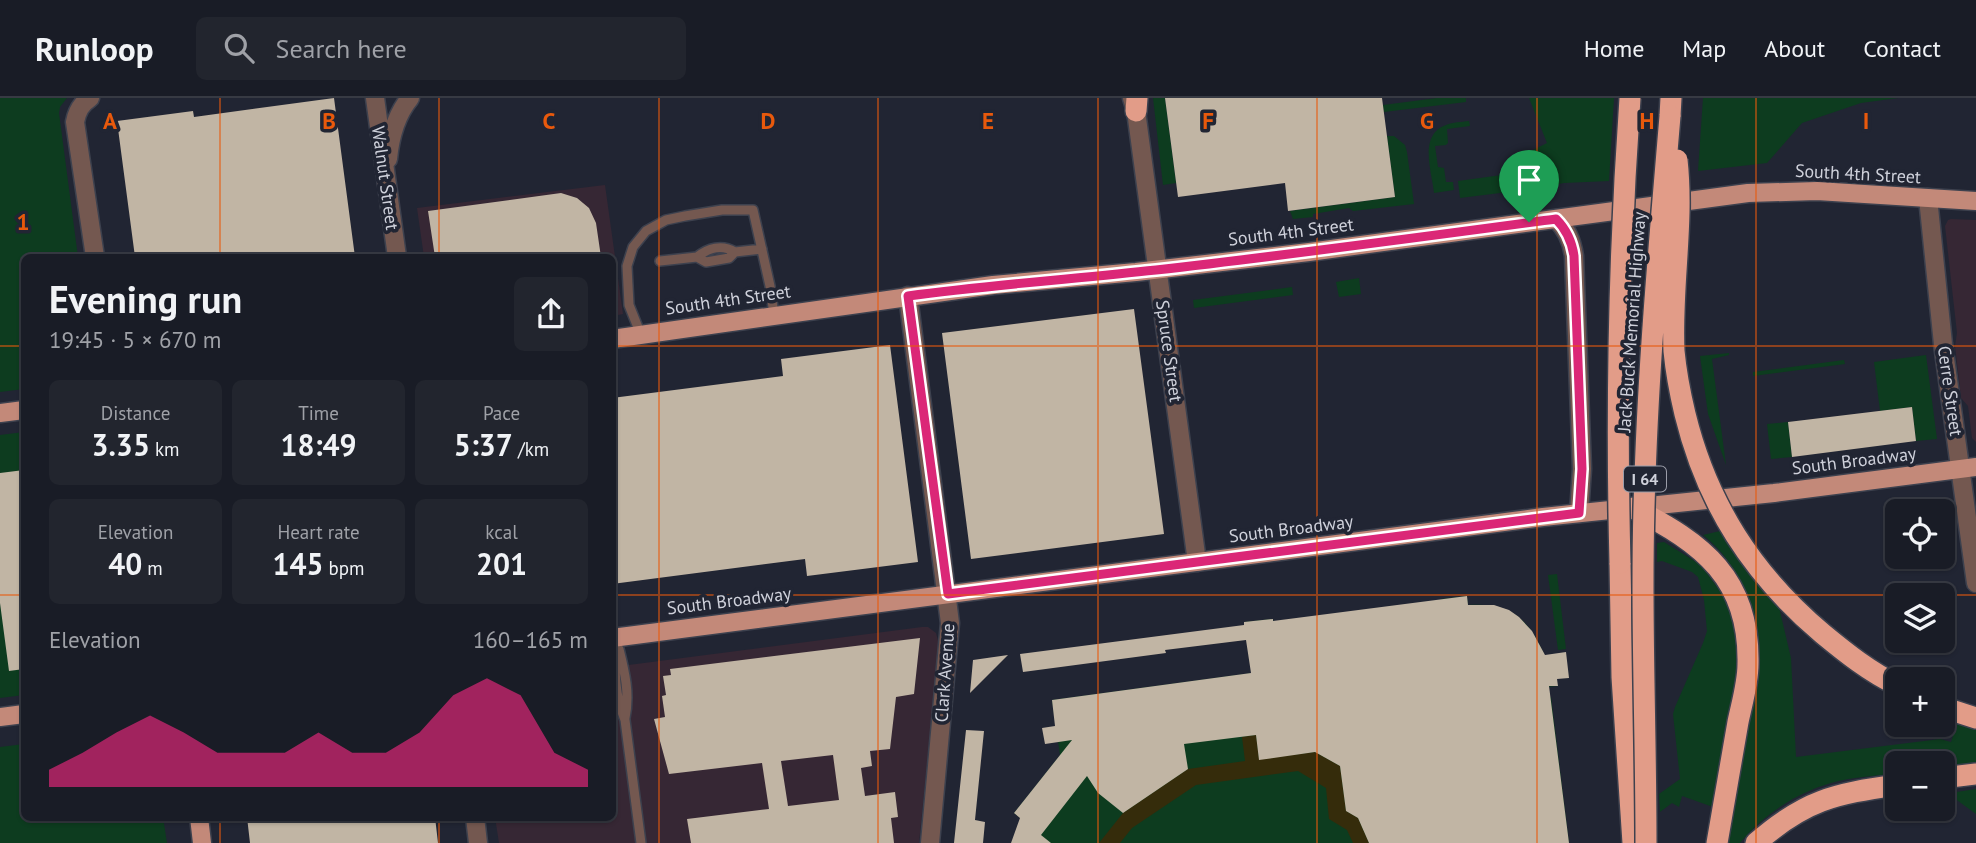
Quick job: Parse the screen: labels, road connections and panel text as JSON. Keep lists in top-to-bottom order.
{
  "streets": {
    "highway": ["Jack Buck Memorial Highway", "I 64"],
    "main road": ["South 4th Street", "South Broadway"],
    "street": [
      "Walnut Street",
      "Spruce Street",
      "Cerre Street",
      "Clark Avenue"
    ]
  },
  "crossings": [
    ["South 4th Street", "Spruce Street"],
    ["South 4th Street", "Cerre Street"],
    ["South 4th Street", "Clark Avenue"],
    ["Spruce Street", "South Broadway"],
    ["Cerre Street", "South Broadway"],
    ["South Broadway", "Clark Avenue"]
  ],
  "page": {
    "header": "Runloop",
    "search": "Search here",
    "nav": [
      "Home",
      "Map",
      "About",
      "Contact"
    ],
    "heading": ["Evening run", "19:45 · 5 × 670 m"],
    "stats": [
      ["Distance", "3.35 km"],
      ["Time", "18:49"],
      ["Pace", "5:37 /km"],
      ["Elevation", "40 m"],
      ["Heart rate", "145 bpm"],
      ["kcal", "201"]
    ],
    "map_buttons": ["+", "−"],
    "chart": ["Elevation", "160–165 m"]
  },
  "grid": {
    "columns": [
      "A",
      "B",
      "C",
      "D",
      "E",
      "F",
      "G",
      "H",
      "I"
    ],
    "rows": ["1"]
  }
}
